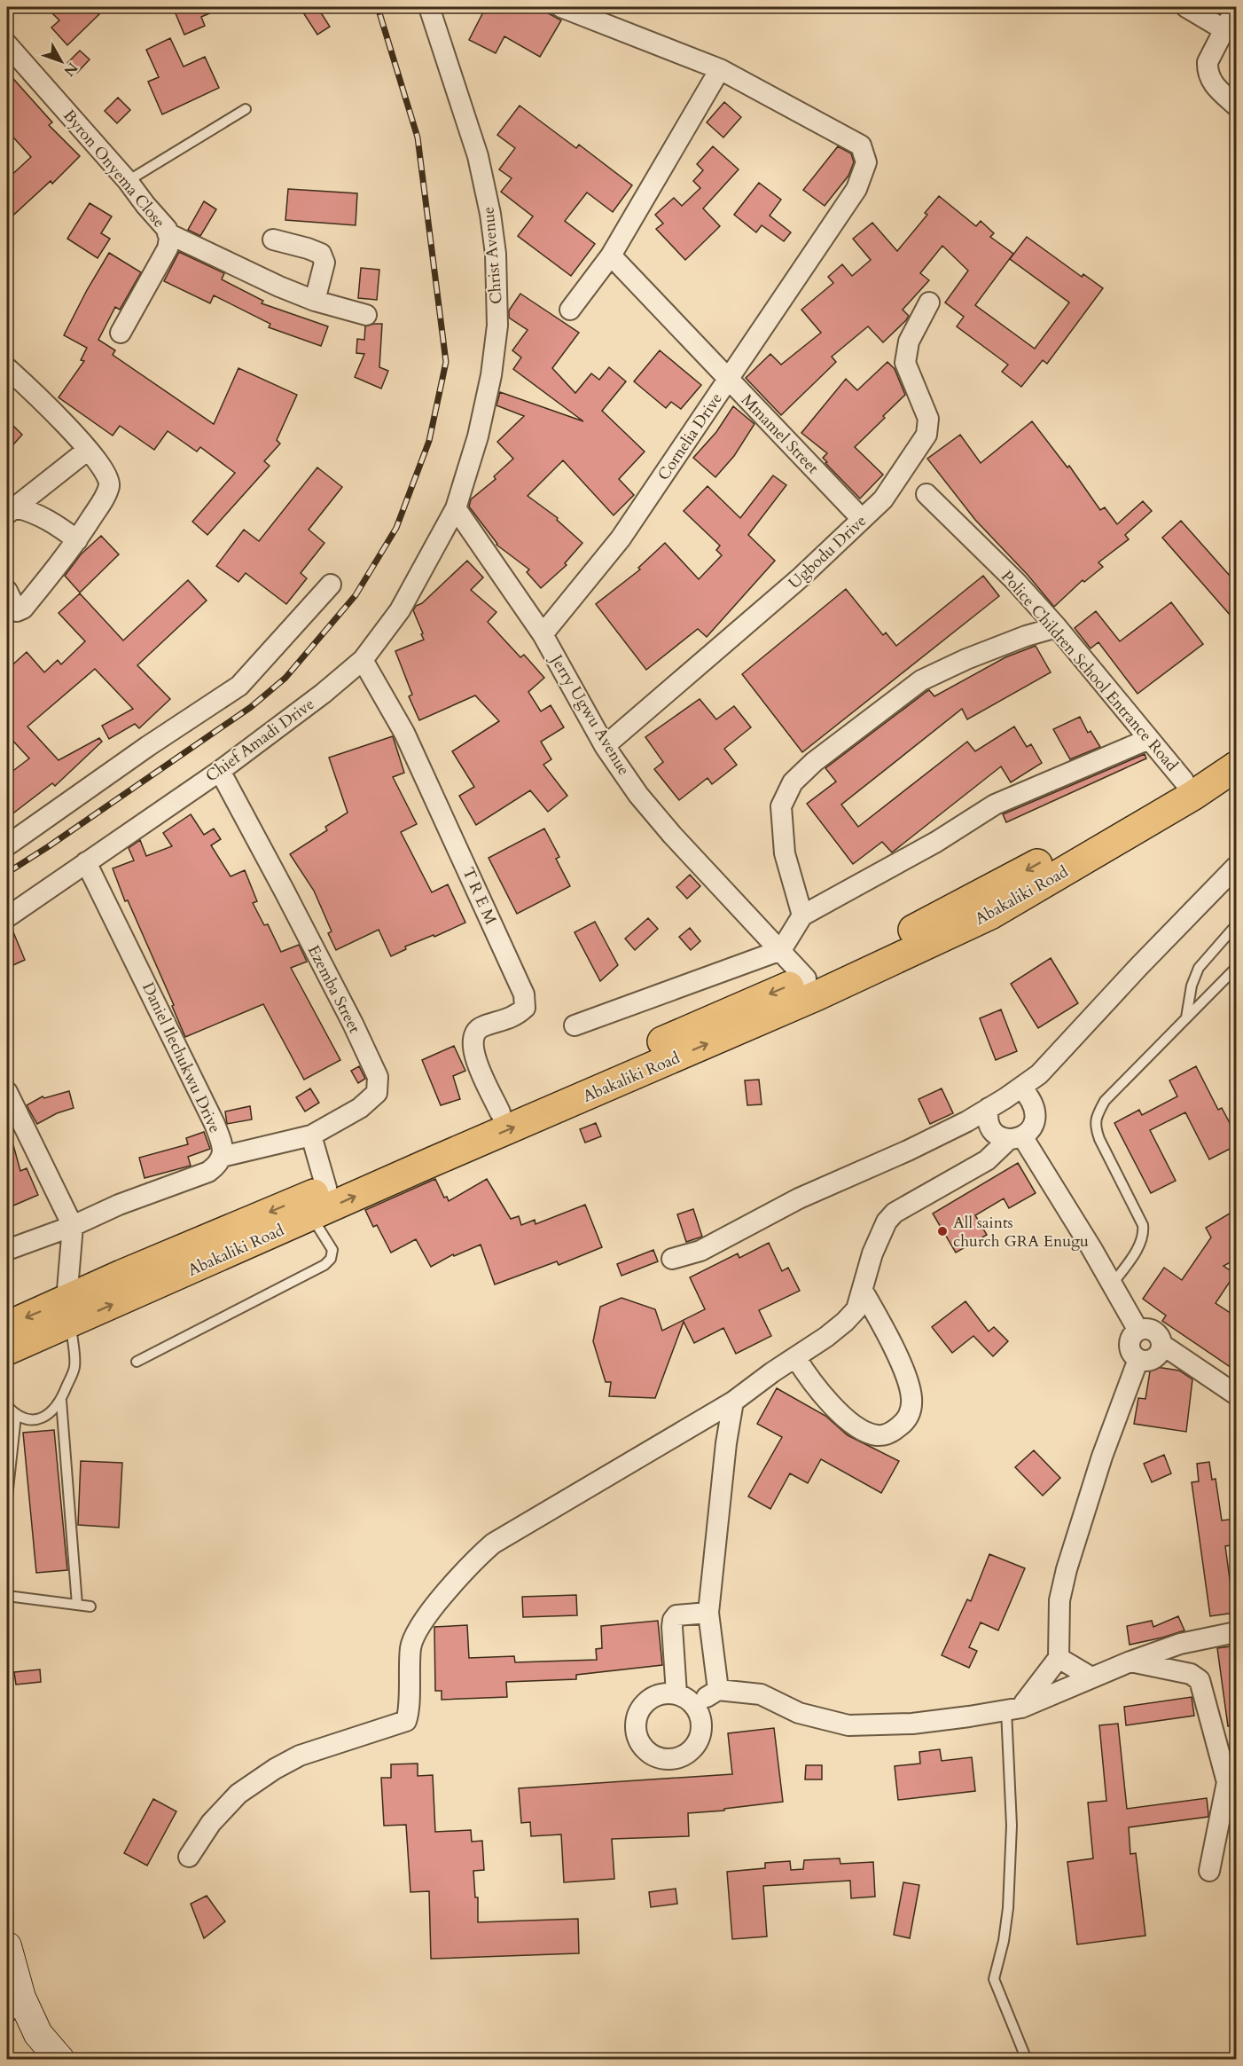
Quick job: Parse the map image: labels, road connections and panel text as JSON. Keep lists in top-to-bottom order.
{
  "streets": {
    "highway": ["Abakaliki Road"],
    "street": [
      "Byron Onyema Close",
      "Christ Avenue",
      "Mmamel Street",
      "Cornelia Drive",
      "Ugbodu Drive",
      "Police Children School Entrance Road",
      "Jerry Ugwu Avenue",
      "Chief Amadi Drive",
      "T R E M",
      "Ezemba Street",
      "Daniel Ilechukwu Drive"
    ]
  },
  "crossings": [
    ["Christ Avenue", "Jerry Ugwu Avenue"],
    ["Christ Avenue", "Chief Amadi Drive"],
    ["Mmamel Street", "Cornelia Drive"],
    ["Mmamel Street", "Ugbodu Drive"],
    ["Cornelia Drive", "Jerry Ugwu Avenue"],
    ["Ugbodu Drive", "Jerry Ugwu Avenue"],
    ["Police Children School Entrance Road", "Abakaliki Road"],
    ["Jerry Ugwu Avenue", "Chief Amadi Drive"],
    ["Jerry Ugwu Avenue", "Abakaliki Road"],
    ["Chief Amadi Drive", "T R E M"],
    ["Chief Amadi Drive", "Ezemba Street"],
    ["Chief Amadi Drive", "Daniel Ilechukwu Drive"],
    ["Abakaliki Road", "T R E M"],
    ["Ezemba Street", "Daniel Ilechukwu Drive"]
  ],
  "places": ["All saints church GRA Enugu"],
  "north": "bottom right"
}
